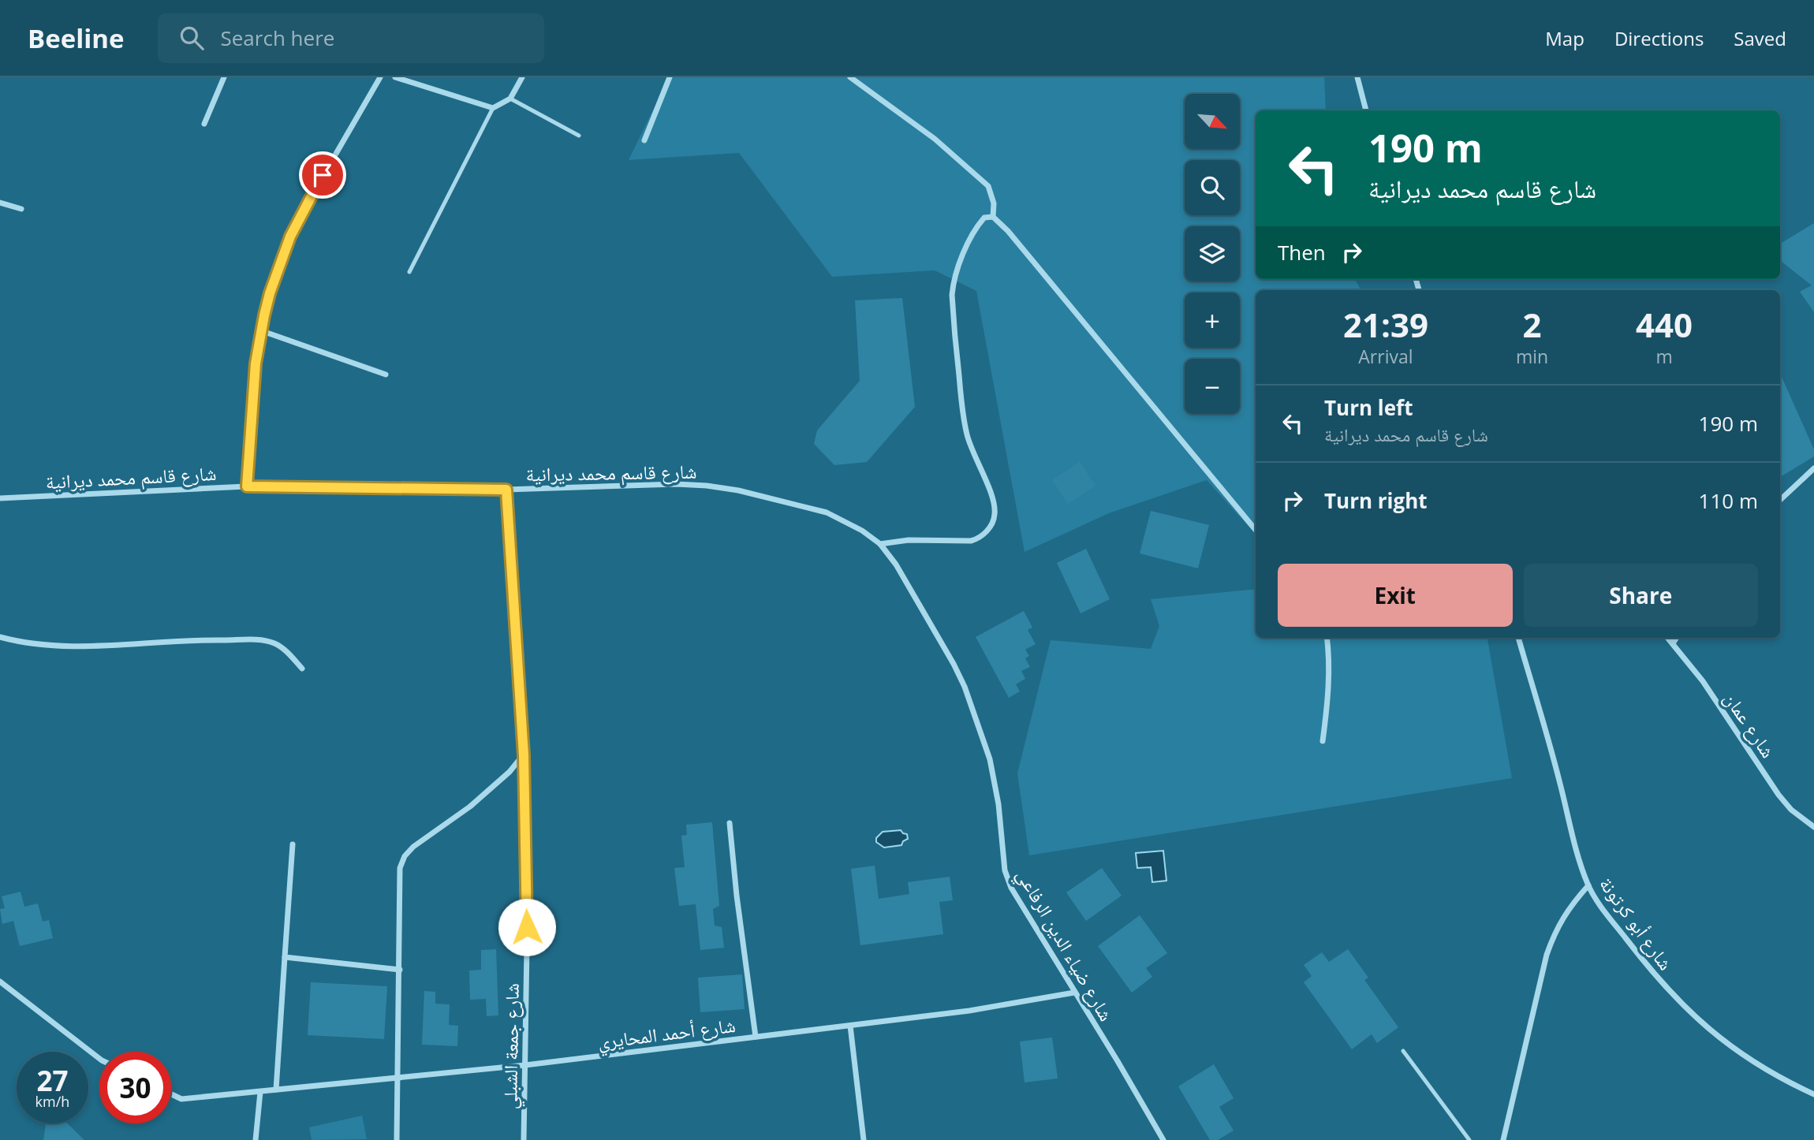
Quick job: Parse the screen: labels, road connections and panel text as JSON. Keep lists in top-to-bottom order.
{
  "streets": {
    "street": [
      "شارع قاسم محمد ديرانية",
      "شارع عمان",
      "شارع أبو كرتونة",
      "شارع ضياء الدين الرفاعي",
      "شارع أحمد المحايري",
      "شارع جمعة الشبلي"
    ]
  },
  "crossings": [
    ["شارع قاسم محمد ديرانية", "شارع ضياء الدين الرفاعي"],
    ["شارع قاسم محمد ديرانية", "شارع جمعة الشبلي"],
    ["شارع ضياء الدين الرفاعي", "شارع أحمد المحايري"],
    ["شارع أحمد المحايري", "شارع جمعة الشبلي"]
  ],
  "north": "bottom right",
  "page": {
    "header": "Beeline",
    "search": "Search here",
    "nav": ["Map", "Directions", "Saved"],
    "map_buttons": ["+", "−"],
    "turn": ["190 m", "شارع قاسم محمد ديرانية"],
    "then": "Then",
    "eta": [
      "21:39",
      "Arrival",
      "2",
      "min",
      "440",
      "m"
    ],
    "list": [
      {
        "name": "Turn left",
        "note": "شارع قاسم محمد ديرانية",
        "value": "190 m"
      },
      {
        "name": "Turn right",
        "value": "110 m"
      }
    ],
    "buttons": ["Exit", "Share"],
    "speed": "27 km/h",
    "limit": "30"
  }
}
